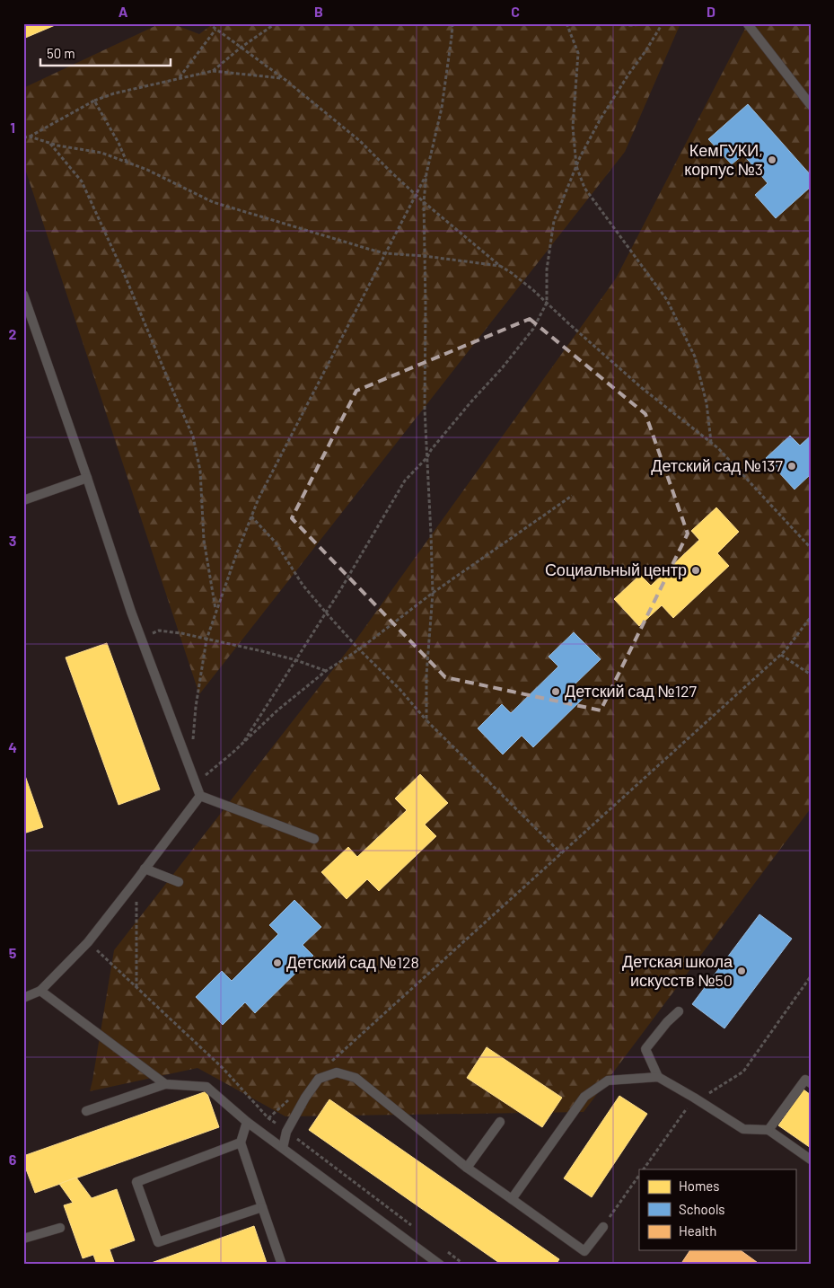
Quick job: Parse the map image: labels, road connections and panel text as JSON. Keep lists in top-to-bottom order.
{
  "places": [
    "КемГУКИ, корпус №3",
    "Детский сад №137",
    "Социальный центр",
    "Детский сад №127",
    "Детский сад №128",
    "Детская школа искусств №50"
  ],
  "legend": ["Homes", "Schools", "Health"],
  "scale_bar": "50 m",
  "grid": {
    "columns": [
      "A",
      "B",
      "C",
      "D"
    ],
    "rows": [
      "1",
      "2",
      "3",
      "4",
      "5",
      "6"
    ]
  }
}
